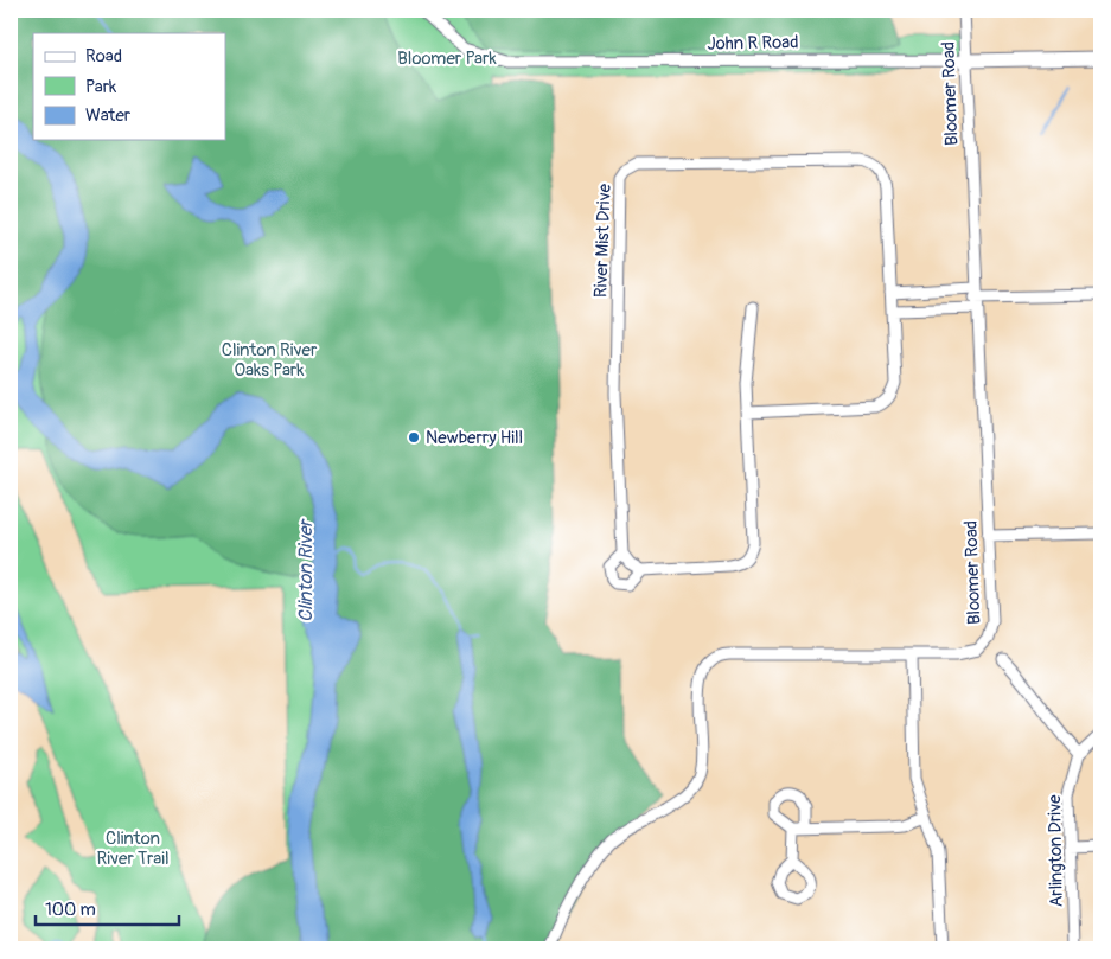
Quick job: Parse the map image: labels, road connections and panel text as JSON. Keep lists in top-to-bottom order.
{
  "streets": {
    "street": [
      "John R Road",
      "Bloomer Road",
      "River Mist Drive",
      "Arlington Drive"
    ]
  },
  "crossings": [
    ["John R Road", "Bloomer Road"]
  ],
  "water": ["Clinton River"],
  "parks": ["Bloomer Park", "Clinton River Oaks Park", "Clinton River Trail"],
  "places": ["Newberry Hill"],
  "legend": ["Road", "Park", "Water"],
  "scale_bar": "100 m"
}
